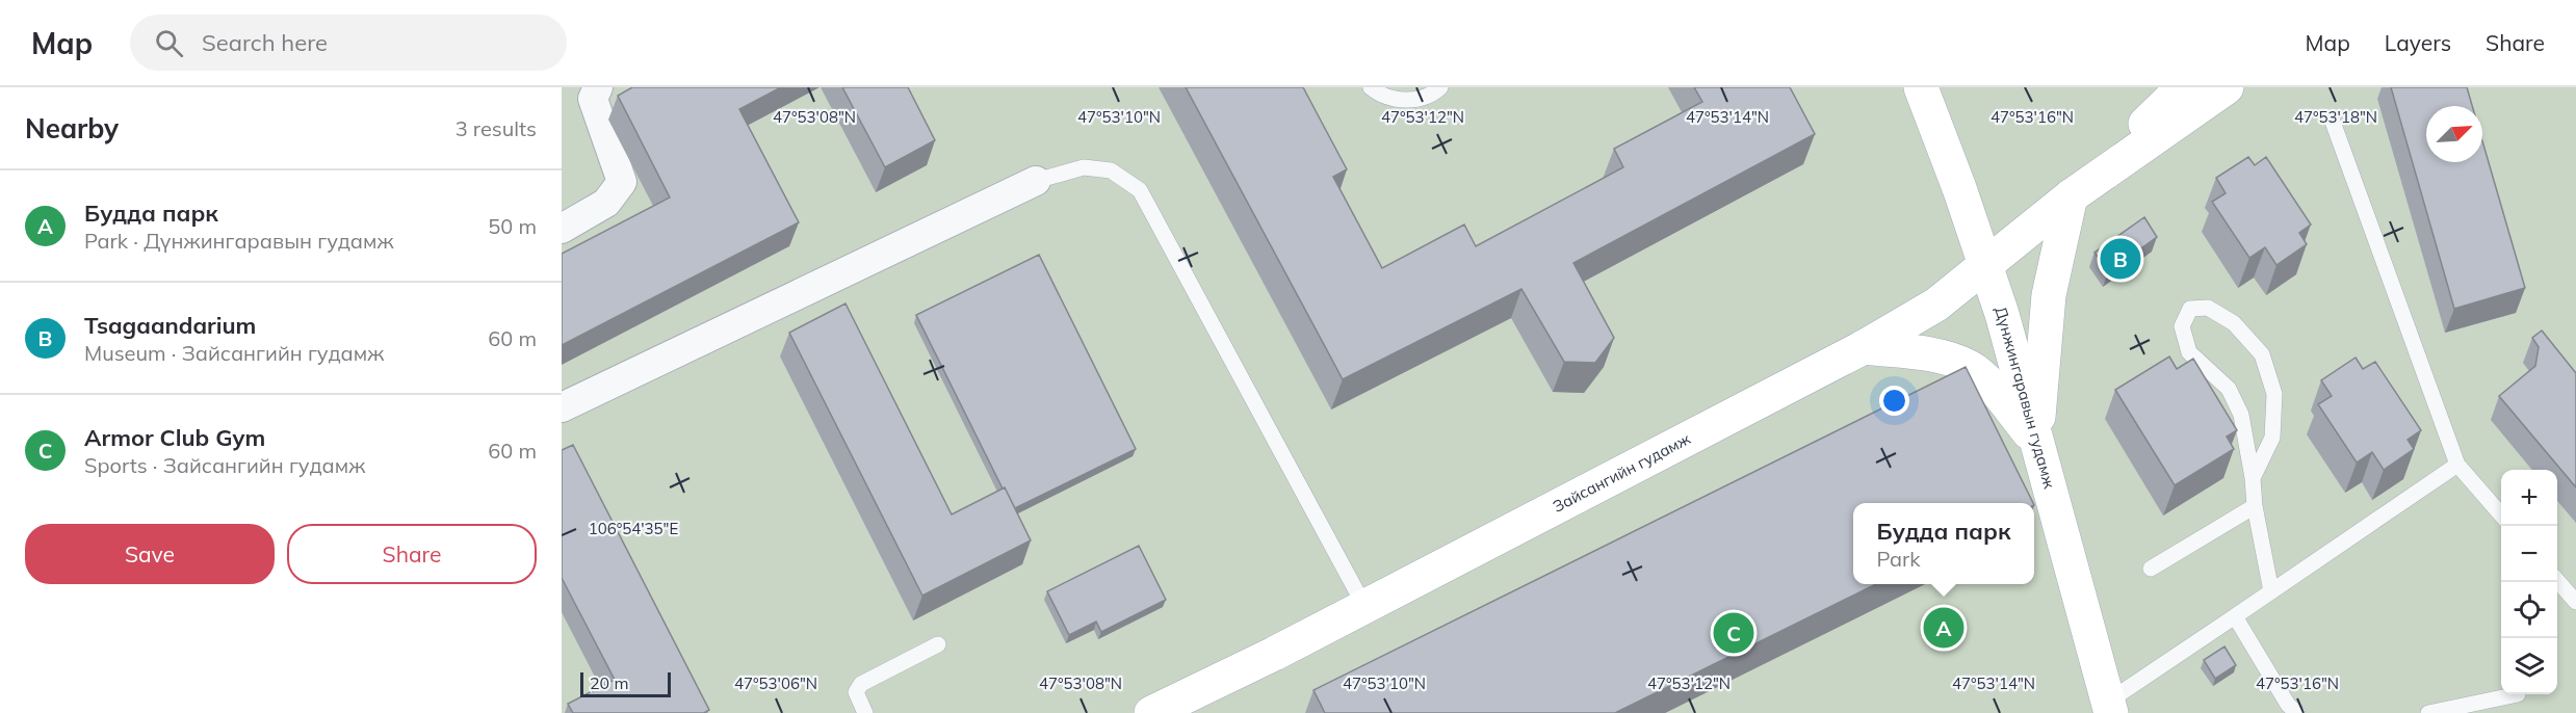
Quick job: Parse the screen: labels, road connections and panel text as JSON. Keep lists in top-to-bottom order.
{
  "streets": {
    "main road": ["Дүнжингаравын гудамж", "Зайсангийн гудамж"]
  },
  "crossings": [
    ["Дүнжингаравын гудамж", "Зайсангийн гудамж"]
  ],
  "scale_bar": "20 m",
  "north": "top right",
  "page": {
    "header": "Map",
    "search": "Search here",
    "nav": ["Map", "Layers", "Share"],
    "heading": ["Nearby", "3 results"],
    "list": [
      {
        "mark": "A",
        "name": "Будда парк",
        "note": "Park · Дүнжингаравын гудамж",
        "value": "50 m"
      },
      {
        "mark": "B",
        "name": "Tsagaandarium",
        "note": "Museum · Зайсангийн гудамж",
        "value": "60 m"
      },
      {
        "mark": "C",
        "name": "Armor Club Gym",
        "note": "Sports · Зайсангийн гудамж",
        "value": "60 m"
      }
    ],
    "pins": ["B", "A", "C"],
    "map_buttons": ["+", "−"],
    "popup": ["Будда парк", "Park"],
    "buttons": ["Save", "Share"],
    "scale": "20 m"
  },
  "coordinates": [
    "47°53'08\"N",
    "47°53'10\"N",
    "47°53'12\"N",
    "47°53'14\"N",
    "47°53'16\"N",
    "47°53'18\"N",
    "106°54'35\"E",
    "47°53'06\"N"
  ]
}
